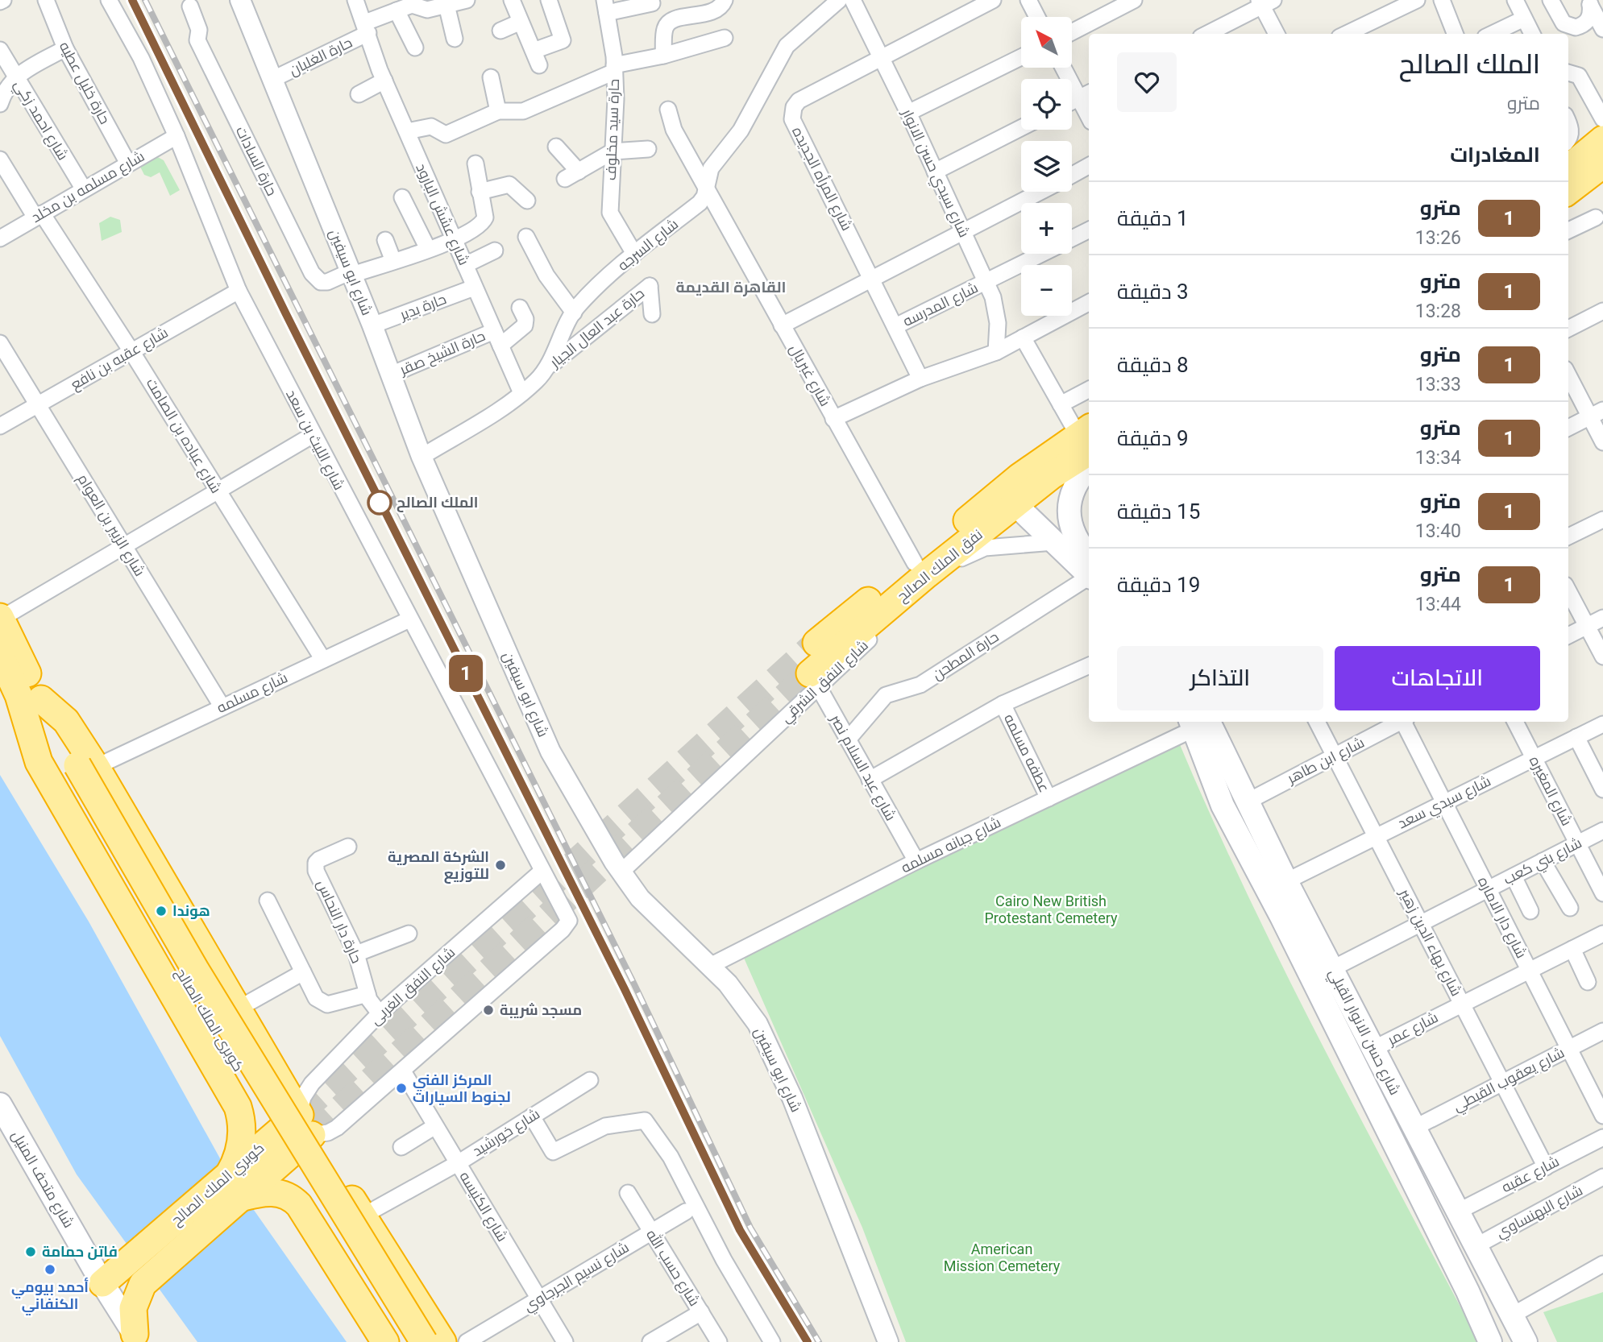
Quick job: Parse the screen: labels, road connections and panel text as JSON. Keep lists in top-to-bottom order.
{
  "streets": {
    "highway": ["نفق الملك الصالح", "كوبرى الملك الصالح", "كوبري الملك الصالح"],
    "main road": ["شارع حسن الانوار القبلي", "شارع متحف المنيل"],
    "street": [
      "حارة الغلبان",
      "حارة خليل عطيه",
      "شارع احمد زكي",
      "حارة سيد مخلوف",
      "حارة السادات",
      "شارع سيدي حسن الانوار",
      "شارع المرأه الجديده",
      "شارع مسلمه بن مخلد",
      "شارع عشش البارود",
      "شارع السرجه",
      "شارع ابو سيفين",
      "شارع المدرسه",
      "حارة بدير",
      "حارة عبد العال الجيار",
      "حارة الشيخ صقر",
      "شارع عقبه بن نافع",
      "شارع غبريال",
      "شارع عباده بن الصامت",
      "شارع الليث بن سعد",
      "شارع الزبير بن العوام",
      "حارة المطحن",
      "شارع النفق الشرقي",
      "شارع مسلمه",
      "عطفه مسلمه",
      "شارع ابن طاهر",
      "شارع عبد السلام نصر",
      "شارع المغيره",
      "شارع سيدي سعد",
      "شارع جبانه مسلمه",
      "شارع بني كعب",
      "شارع دار الاماره",
      "حارة دار النحاس",
      "شارع بهاء الدين زهير",
      "شارع النفق الغربى",
      "شارع عمر",
      "شارع يعقوب القبطي",
      "شارع خورشيد",
      "شارع عقبه",
      "شارع الكنيسه",
      "شارع البهنساوي",
      "شارع حسب الله",
      "شارع نسيم الجرجاوي"
    ]
  },
  "crossings": [
    ["حارة الغلبان", "شارع عشش البارود"],
    ["حارة الغلبان", "شارع ابو سيفين"],
    ["حارة خليل عطيه", "شارع مسلمه بن مخلد"],
    ["شارع احمد زكي", "شارع مسلمه بن مخلد"],
    ["حارة سيد مخلوف", "شارع السرجه"],
    ["حارة السادات", "شارع ابو سيفين"],
    ["شارع سيدي حسن الانوار", "شارع المرأه الجديده"],
    ["شارع سيدي حسن الانوار", "شارع السرجه"],
    ["شارع سيدي حسن الانوار", "شارع المدرسه"],
    ["شارع المرأه الجديده", "شارع المدرسه"],
    ["شارع مسلمه بن مخلد", "شارع عباده بن الصامت"],
    ["شارع مسلمه بن مخلد", "شارع الليث بن سعد"],
    ["شارع عشش البارود", "شارع السرجه"],
    ["شارع عشش البارود", "حارة بدير"],
    ["شارع عشش البارود", "حارة الشيخ صقر"],
    ["شارع السرجه", "شارع ابو سيفين"],
    ["شارع السرجه", "حارة عبد العال الجيار"],
    ["شارع السرجه", "شارع غبريال"],
    ["شارع ابو سيفين", "حارة بدير"],
    ["شارع ابو سيفين", "حارة الشيخ صقر"],
    ["شارع ابو سيفين", "شارع النفق الشرقي"],
    ["شارع ابو سيفين", "شارع جبانه مسلمه"],
    ["شارع عقبه بن نافع", "شارع عباده بن الصامت"],
    ["شارع عقبه بن نافع", "شارع الليث بن سعد"],
    ["شارع عقبه بن نافع", "شارع الزبير بن العوام"],
    ["شارع غبريال", "نفق الملك الصالح"],
    ["شارع عباده بن الصامت", "شارع مسلمه"],
    ["شارع الليث بن سعد", "شارع مسلمه"],
    ["شارع الليث بن سعد", "شارع النفق الغربى"],
    ["شارع الليث بن سعد", "شارع الكنيسه"],
    ["شارع الزبير بن العوام", "شارع مسلمه"],
    ["نفق الملك الصالح", "شارع النفق الشرقي"],
    ["نفق الملك الصالح", "شارع عبد السلام نصر"],
    ["حارة المطحن", "شارع عبد السلام نصر"],
    ["شارع النفق الشرقي", "شارع عبد السلام نصر"],
    ["عطفه مسلمه", "شارع جبانه مسلمه"],
    ["شارع ابن طاهر", "شارع بهاء الدين زهير"],
    ["شارع ابن طاهر", "شارع حسن الانوار القبلي"],
    ["شارع عبد السلام نصر", "شارع جبانه مسلمه"],
    ["شارع المغيره", "شارع سيدي سعد"],
    ["شارع المغيره", "شارع بني كعب"],
    ["شارع سيدي سعد", "شارع دار الاماره"],
    ["شارع سيدي سعد", "شارع بهاء الدين زهير"],
    ["شارع سيدي سعد", "شارع حسن الانوار القبلي"],
    ["شارع بني كعب", "شارع دار الاماره"],
    ["شارع بني كعب", "شارع بهاء الدين زهير"],
    ["شارع بني كعب", "شارع حسن الانوار القبلي"],
    ["شارع دار الاماره", "شارع عمر"],
    ["شارع دار الاماره", "شارع يعقوب القبطي"],
    ["حارة دار النحاس", "شارع النفق الغربى"],
    ["شارع بهاء الدين زهير", "شارع عمر"],
    ["شارع بهاء الدين زهير", "شارع يعقوب القبطي"],
    ["شارع بهاء الدين زهير", "شارع عقبه"],
    ["شارع النفق الغربى", "كوبري الملك الصالح"],
    ["شارع عمر", "شارع حسن الانوار القبلي"],
    ["شارع حسن الانوار القبلي", "شارع يعقوب القبطي"],
    ["شارع حسن الانوار القبلي", "شارع عقبه"],
    ["شارع حسن الانوار القبلي", "شارع البهنساوي"],
    ["شارع خورشيد", "شارع الكنيسه"],
    ["شارع متحف المنيل", "كوبري الملك الصالح"],
    ["شارع الكنيسه", "شارع نسيم الجرجاوي"],
    ["شارع حسب الله", "شارع نسيم الجرجاوي"]
  ],
  "districts": ["القاهرة القديمة"],
  "parks": ["Cairo New British Protestant Cemetery", "American Mission Cemetery"],
  "places": [
    "الملك الصالح",
    "الشركة المصرية للتوزيع",
    "هوندا",
    "مسجد شريبة",
    "المركز الفني لجنوط السيارات",
    "فاتن حمامة",
    "أحمد بيومي الكنفاني"
  ],
  "lines": ["metro line 1"],
  "north": "top left",
  "page": {
    "on_map": "1",
    "map_buttons": ["+", "−"],
    "heading": [
      ["الملك الصالح", "مترو"],
      "المغادرات"
    ],
    "list": [
      {
        "mark": "1",
        "name": "مترو",
        "note": "13:26",
        "value": "1 دقيقة"
      },
      {
        "mark": "1",
        "name": "مترو",
        "note": "13:28",
        "value": "3 دقيقة"
      },
      {
        "mark": "1",
        "name": "مترو",
        "note": "13:33",
        "value": "8 دقيقة"
      },
      {
        "mark": "1",
        "name": "مترو",
        "note": "13:34",
        "value": "9 دقيقة"
      },
      {
        "mark": "1",
        "name": "مترو",
        "note": "13:40",
        "value": "15 دقيقة"
      },
      {
        "mark": "1",
        "name": "مترو",
        "note": "13:44",
        "value": "19 دقيقة"
      }
    ],
    "buttons": ["الاتجاهات", "التذاكر"]
  }
}
